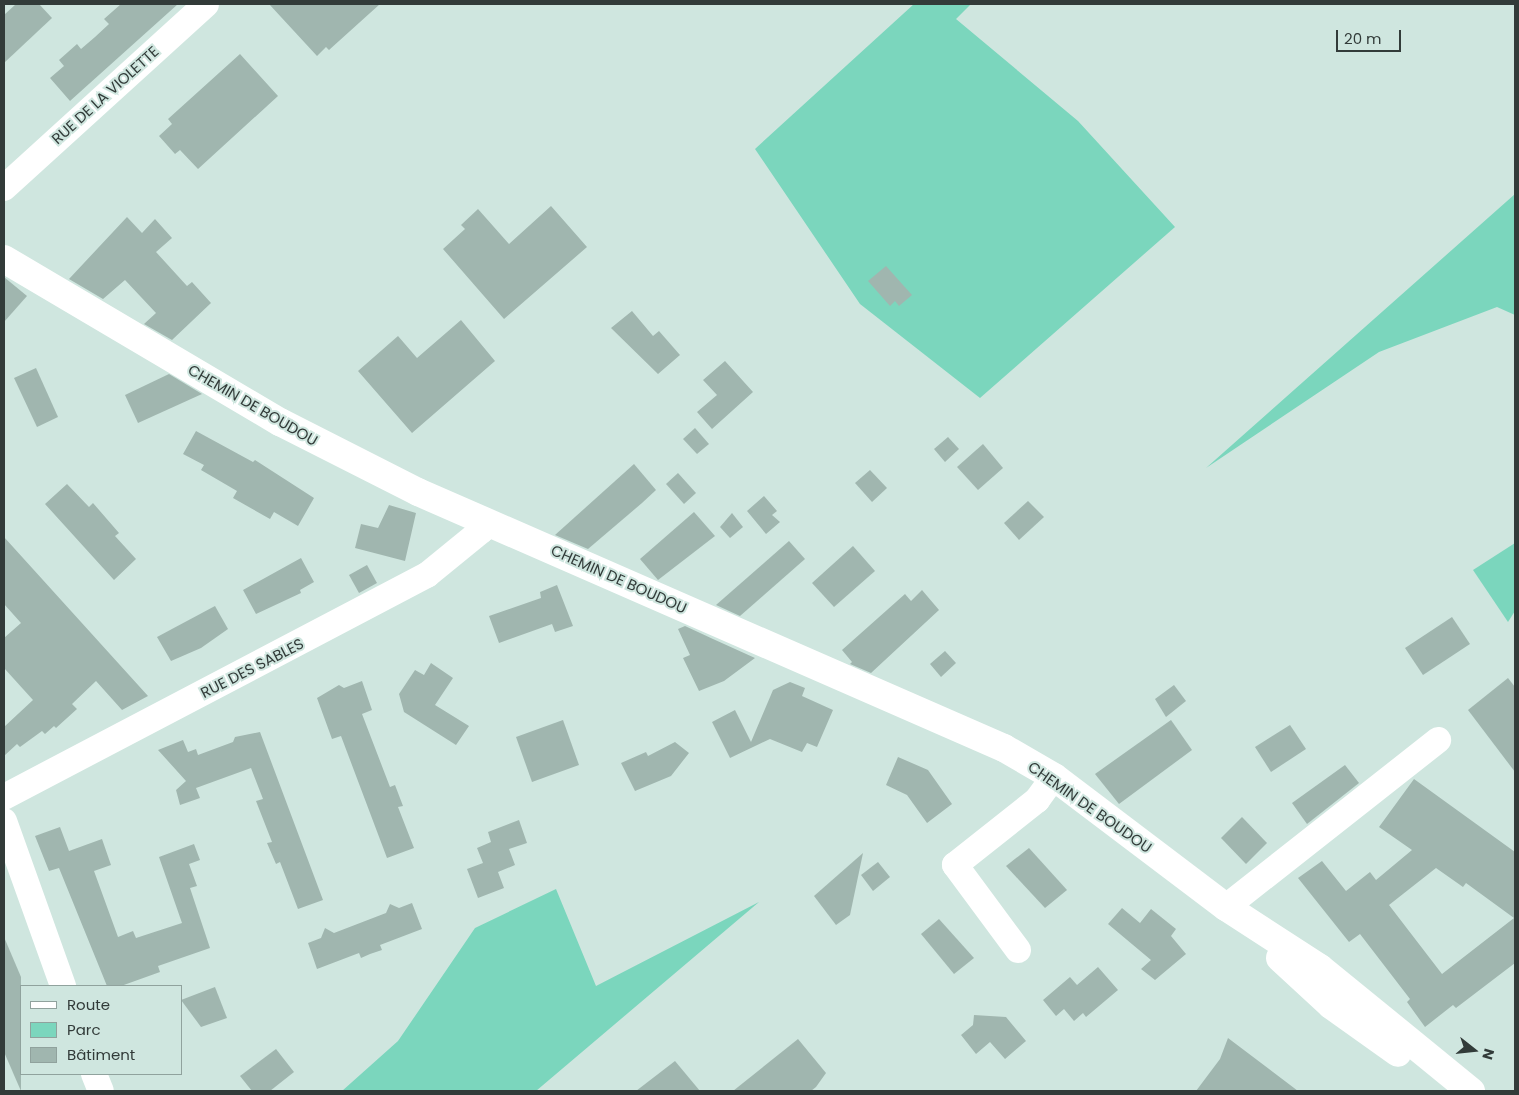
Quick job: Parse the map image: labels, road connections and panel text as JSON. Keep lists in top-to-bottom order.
{
  "streets": {
    "street": ["RUE DE LA VIOLETTE", "CHEMIN DE BOUDOU", "RUE DES SABLES"]
  },
  "crossings": [
    ["CHEMIN DE BOUDOU", "RUE DES SABLES"]
  ],
  "legend": ["Route", "Parc", "Bâtiment"],
  "scale_bar": "20 m",
  "north": "right"
}
